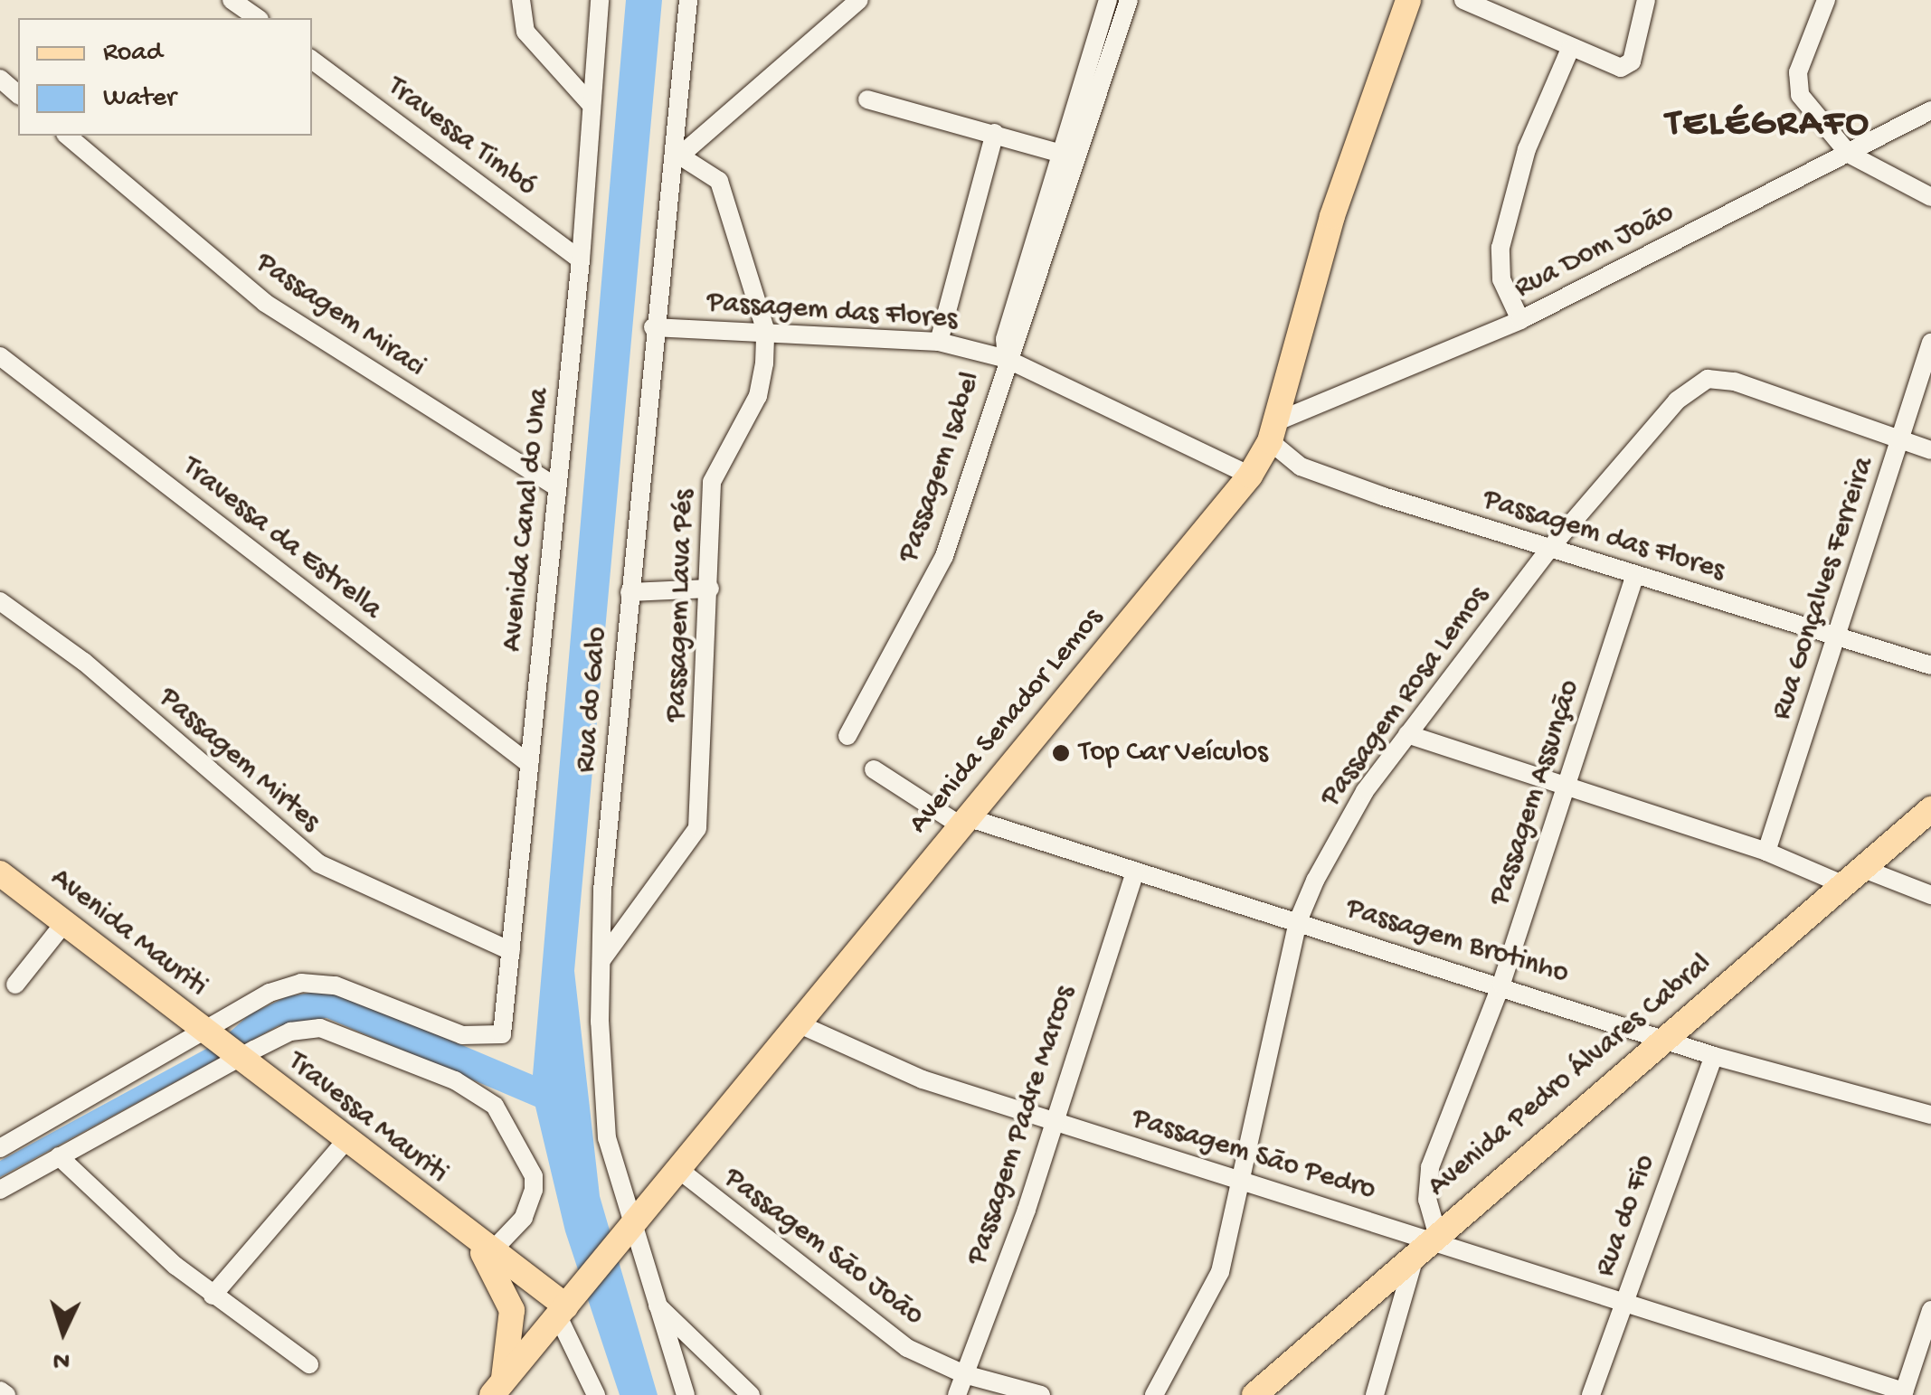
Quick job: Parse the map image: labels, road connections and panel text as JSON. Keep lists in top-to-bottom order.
{
  "streets": {
    "main road": [
      "Avenida Senador Lemos",
      "Avenida Mauriti",
      "Avenida Pedro Álvares Cabral",
      "Travessa Mauriti"
    ],
    "street": [
      "Travessa Timbó",
      "Rua Dom João",
      "Passagem das Flores",
      "Passagem Miraci",
      "Passagem Isabel",
      "Avenida Canal do Una",
      "Travessa da Estrella",
      "Rua Gonçalves Ferreira",
      "Passagem Lava Pés",
      "Passagem Rosa Lemos",
      "Rua do Galo",
      "Passagem Mirtes",
      "Passagem Assunção",
      "Passagem Brotinho",
      "Passagem Padre Marcos",
      "Passagem São Pedro",
      "Rua do Fio",
      "Passagem São João"
    ]
  },
  "crossings": [
    ["Travessa Timbó", "Avenida Canal do Una"],
    ["Rua Dom João", "Passagem das Flores"],
    ["Rua Dom João", "Avenida Senador Lemos"],
    ["Passagem das Flores", "Passagem Isabel"],
    ["Passagem das Flores", "Rua Gonçalves Ferreira"],
    ["Passagem das Flores", "Passagem Lava Pés"],
    ["Passagem das Flores", "Passagem Rosa Lemos"],
    ["Passagem das Flores", "Rua do Galo"],
    ["Passagem das Flores", "Avenida Senador Lemos"],
    ["Passagem das Flores", "Passagem Assunção"],
    ["Passagem Miraci", "Avenida Canal do Una"],
    ["Avenida Canal do Una", "Travessa da Estrella"],
    ["Avenida Canal do Una", "Passagem Mirtes"],
    ["Avenida Canal do Una", "Avenida Mauriti"],
    ["Avenida Canal do Una", "Travessa Mauriti"],
    ["Rua Gonçalves Ferreira", "Passagem Rosa Lemos"],
    ["Passagem Lava Pés", "Rua do Galo"],
    ["Passagem Rosa Lemos", "Passagem Brotinho"],
    ["Passagem Rosa Lemos", "Passagem São Pedro"],
    ["Rua do Galo", "Avenida Senador Lemos"],
    ["Avenida Senador Lemos", "Passagem Brotinho"],
    ["Avenida Senador Lemos", "Travessa Mauriti"],
    ["Avenida Senador Lemos", "Passagem São Pedro"],
    ["Avenida Senador Lemos", "Passagem São João"],
    ["Passagem Assunção", "Passagem Brotinho"],
    ["Passagem Assunção", "Avenida Pedro Álvares Cabral"],
    ["Passagem Assunção", "Passagem São Pedro"],
    ["Avenida Mauriti", "Travessa Mauriti"],
    ["Passagem Brotinho", "Avenida Pedro Álvares Cabral"],
    ["Passagem Brotinho", "Passagem Padre Marcos"],
    ["Passagem Brotinho", "Rua do Fio"],
    ["Avenida Pedro Álvares Cabral", "Passagem São Pedro"],
    ["Passagem Padre Marcos", "Passagem São Pedro"],
    ["Passagem Padre Marcos", "Passagem São João"],
    ["Passagem São Pedro", "Rua do Fio"]
  ],
  "districts": ["TELÉGRAFO"],
  "places": ["Top Car Veículos"],
  "legend": ["Road", "Water"],
  "north": "bottom"
}
